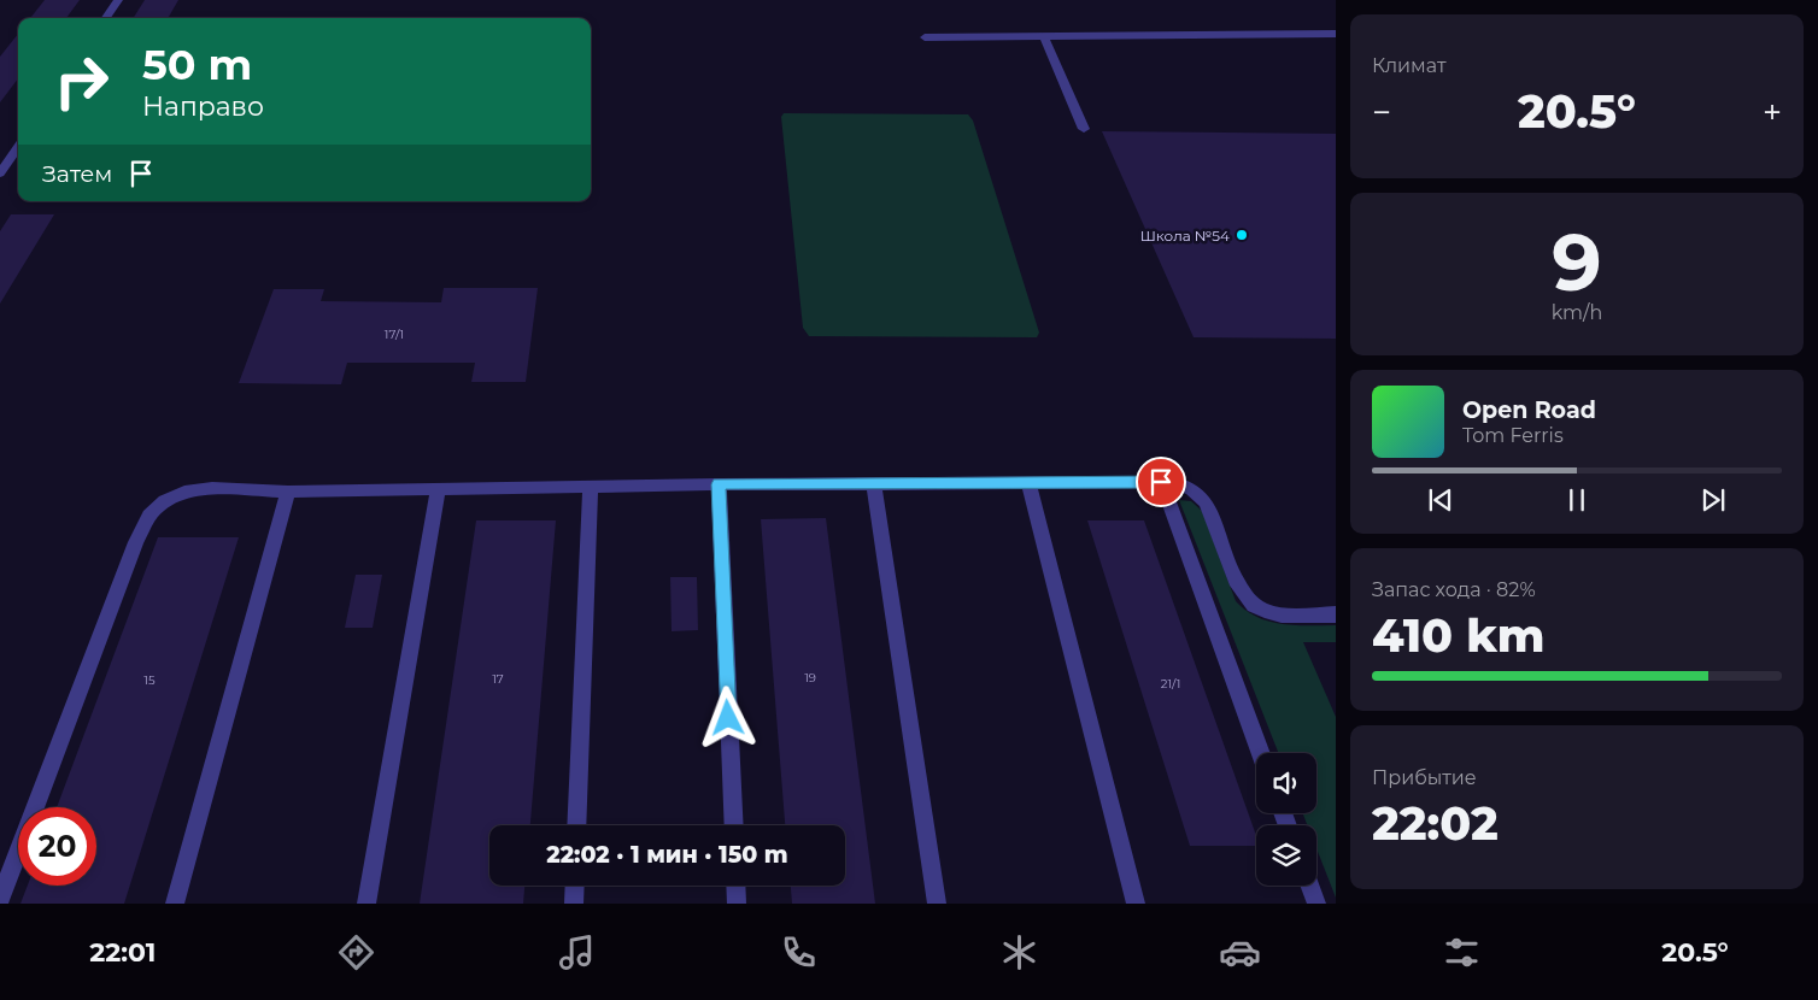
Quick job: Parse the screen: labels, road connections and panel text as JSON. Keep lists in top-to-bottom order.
{
  "places": ["Школа №54"],
  "house_numbers": [
    "17/1",
    "19",
    "17",
    "15",
    "21/1"
  ],
  "page": {
    "tile": [
      "Климат",
      ["9", "km/h"],
      ["Запас хода · 82%", "410 km"],
      ["Прибытие", "22:02"]
    ],
    "turn": ["50 m", "Направо"],
    "heat": ["−", "20.5°", "+"],
    "then": "Затем",
    "song": ["Open Road", "Tom Ferris"],
    "limit": "20",
    "trip": "22:02 · 1 мин · 150 m",
    "tabs": ["22:01", "20.5°"]
  }
}
